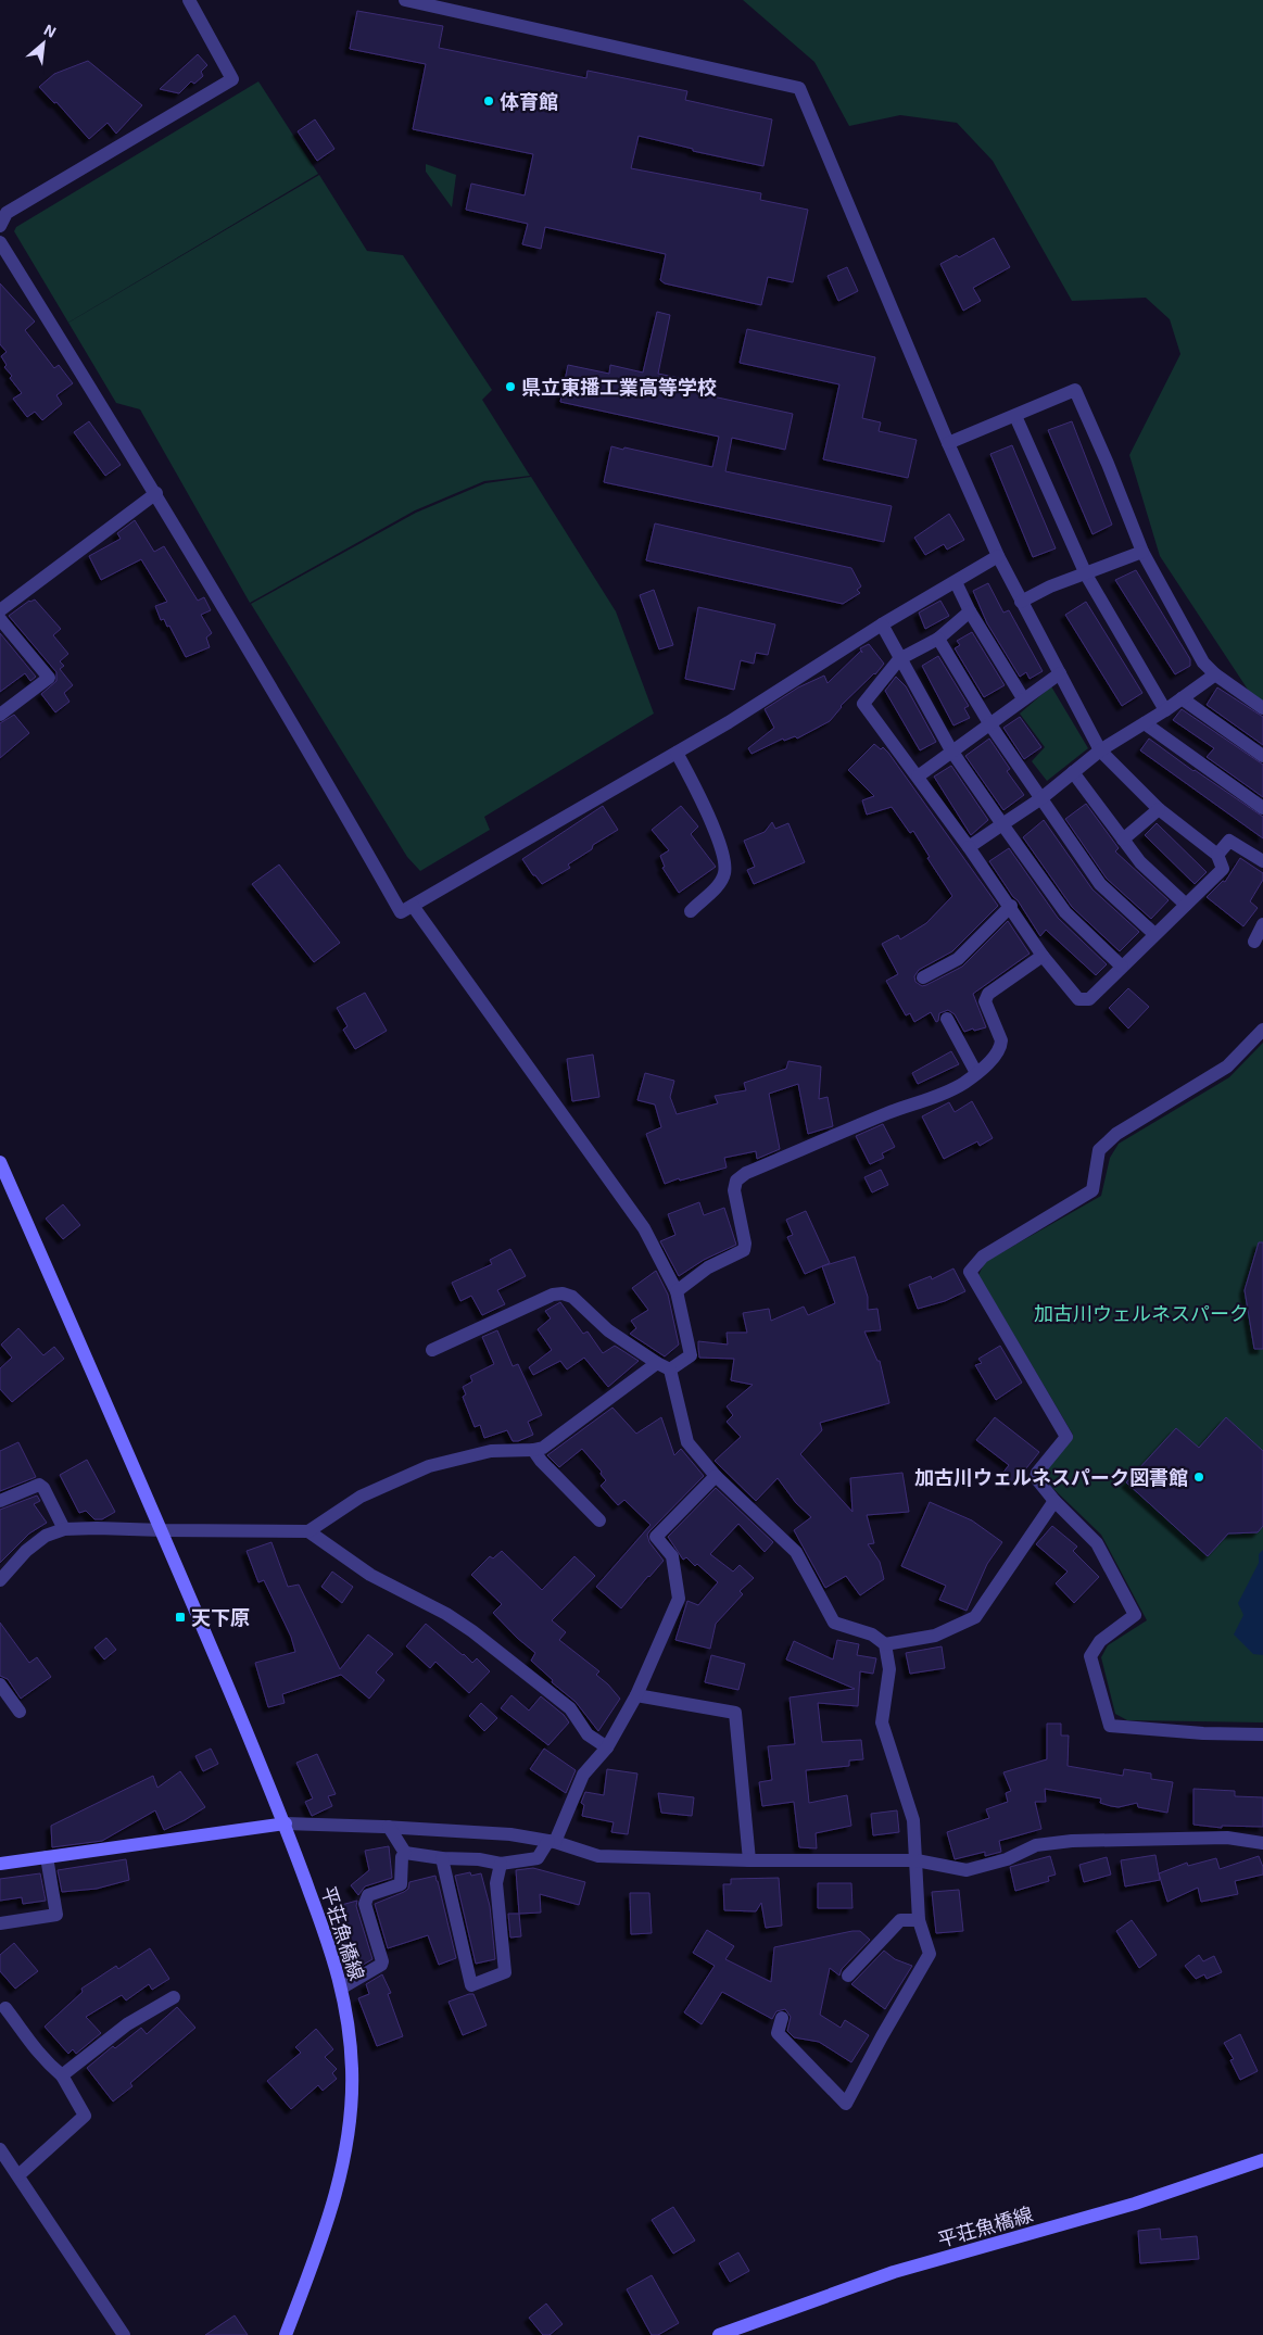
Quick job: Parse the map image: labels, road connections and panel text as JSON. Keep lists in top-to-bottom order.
{
  "streets": {
    "main road": ["平荘魚橋線"]
  },
  "parks": ["加古川ウェルネスパーク"],
  "places": {
    "other": ["体育館", "県立東播工業高等学校", "加古川ウェルネスパーク図書館"],
    "transit": ["天下原"]
  },
  "north": "top right"
}
